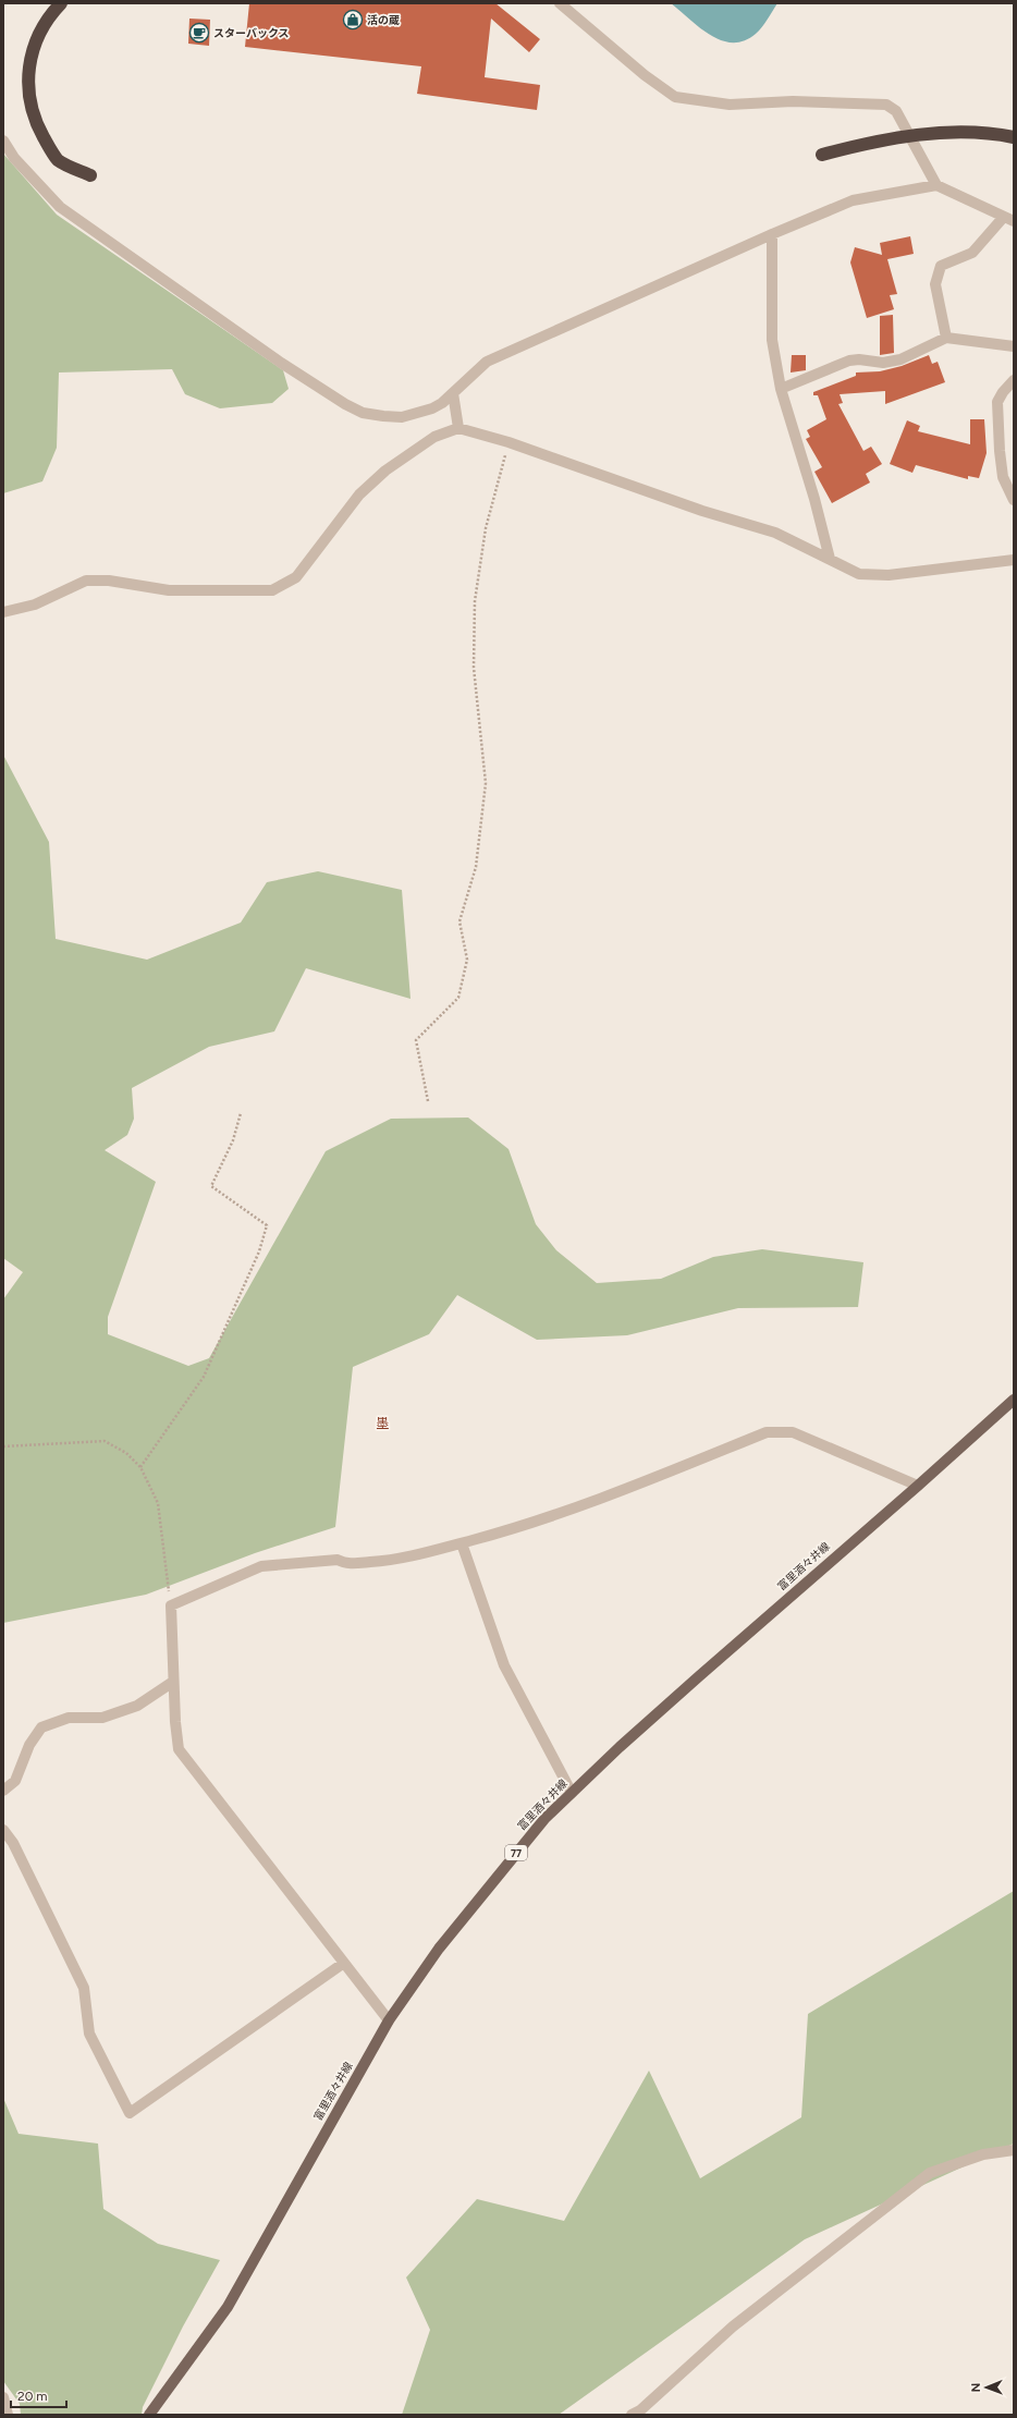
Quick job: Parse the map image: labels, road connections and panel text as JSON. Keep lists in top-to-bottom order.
{
  "streets": {
    "main road": ["富里酒々井線", "77"]
  },
  "districts": ["墨"],
  "places": {
    "shop": ["活の蔵"],
    "cafe": ["スターバックス"]
  },
  "scale_bar": "20 m",
  "north": "left"
}
